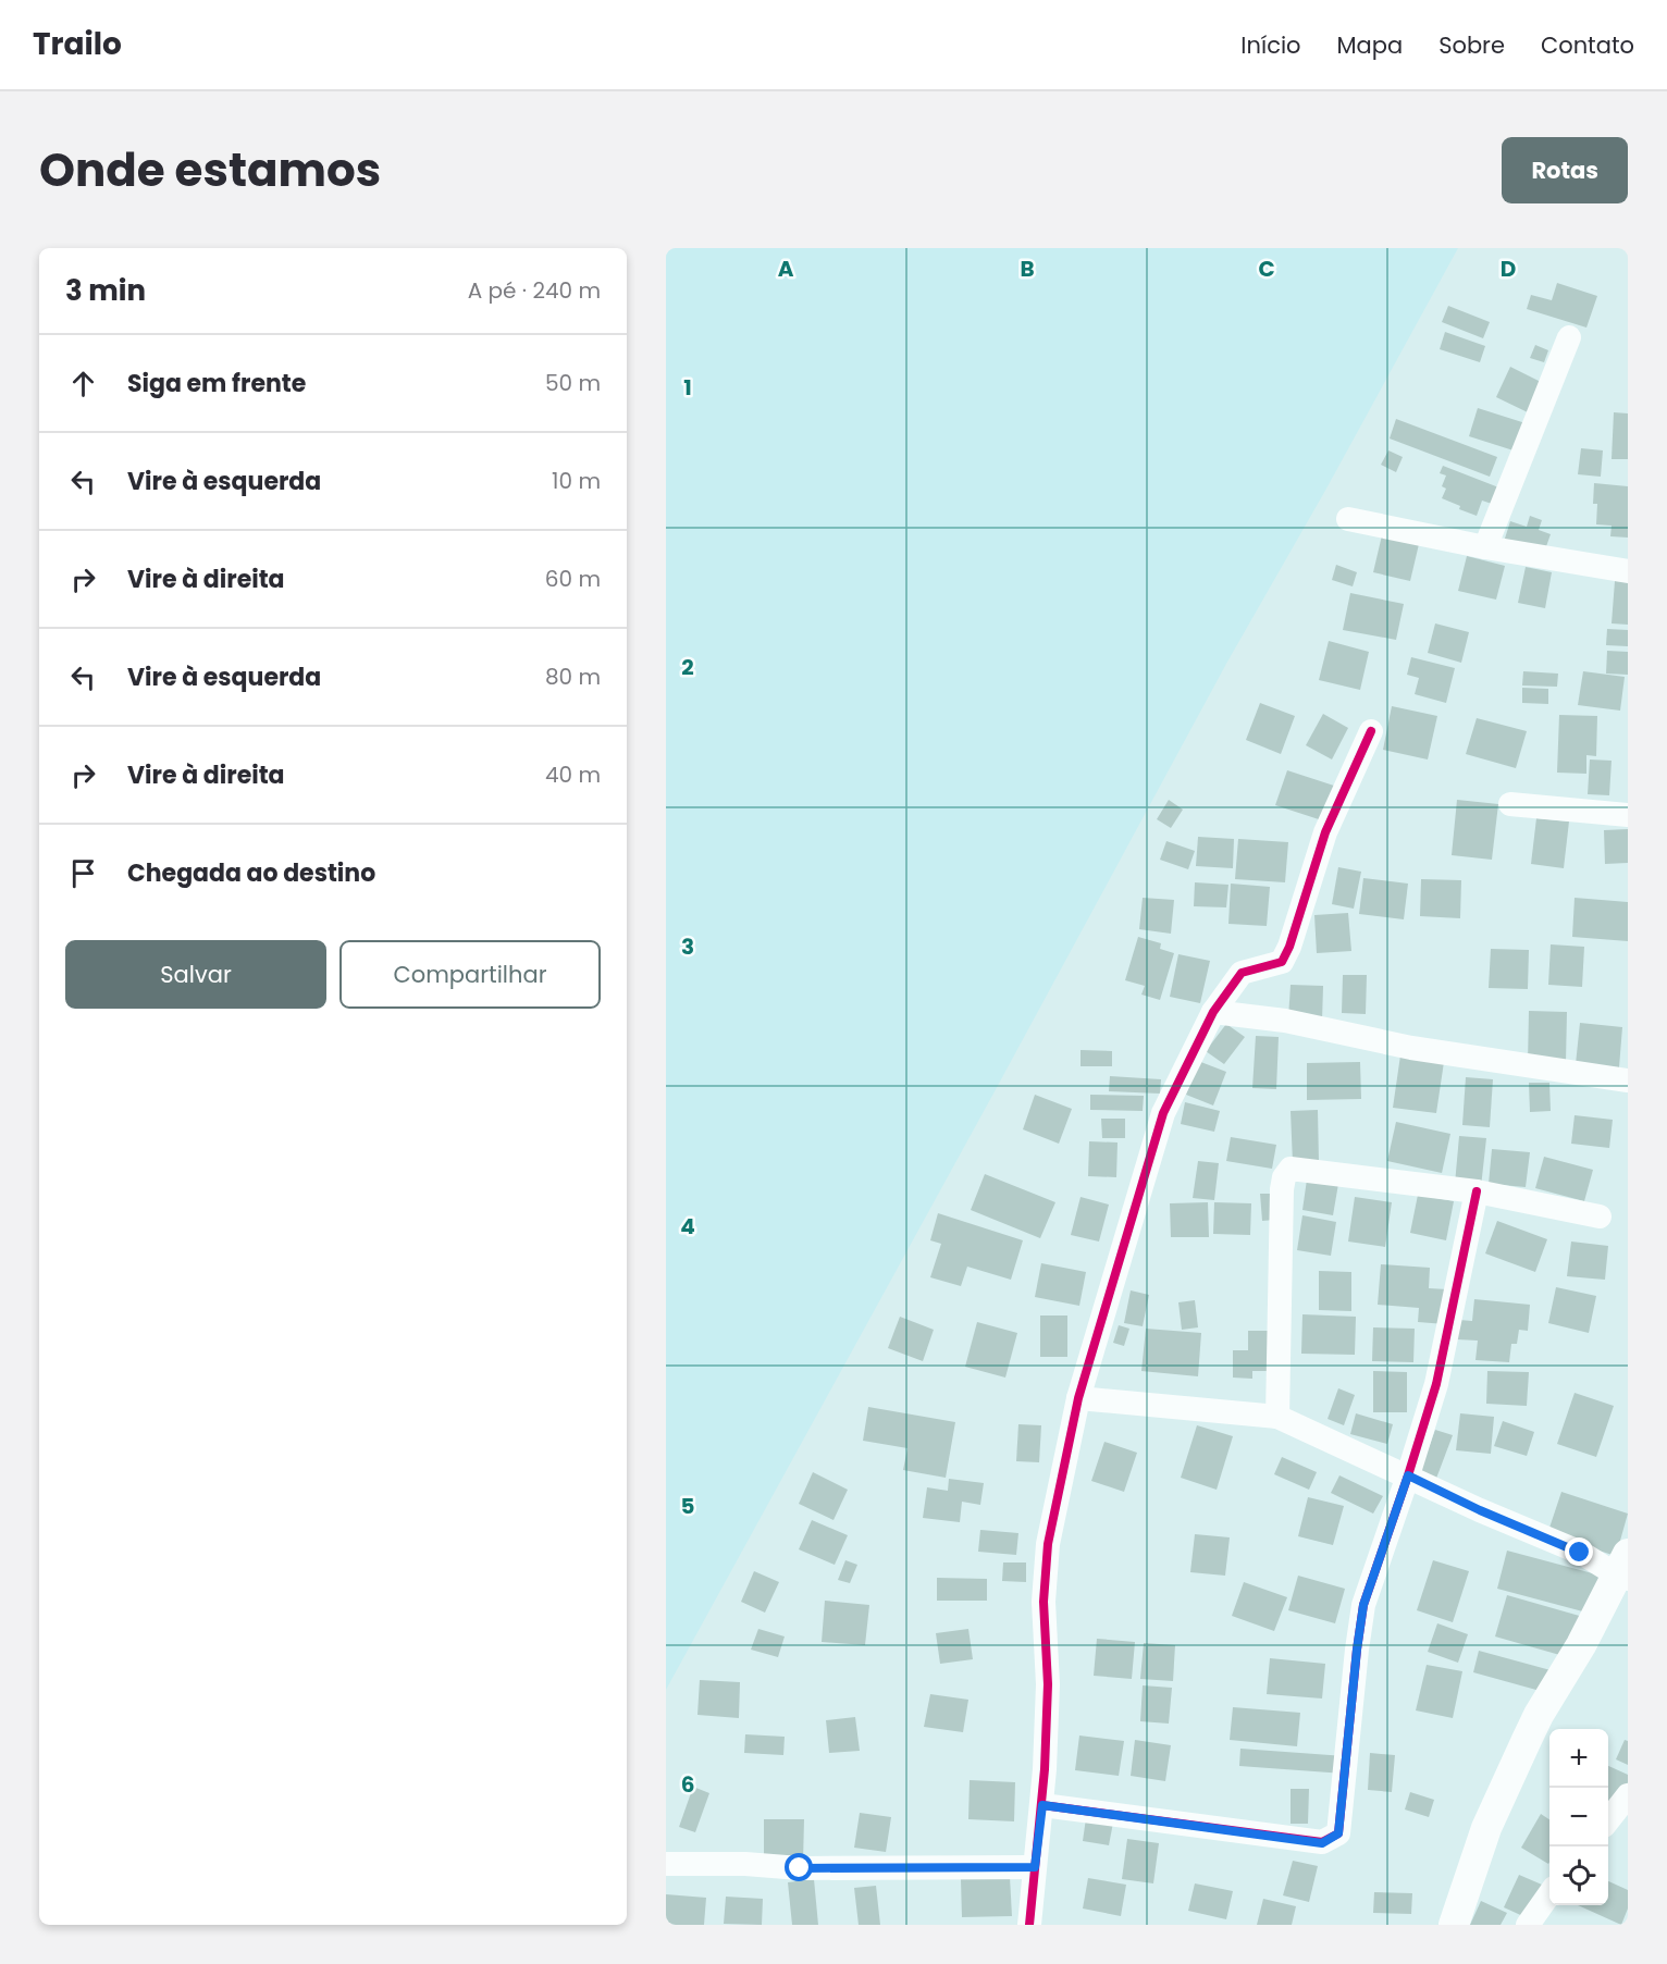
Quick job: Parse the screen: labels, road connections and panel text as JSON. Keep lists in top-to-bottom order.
{
  "page": {
    "header": "Trailo",
    "nav": [
      "Início",
      "Mapa",
      "Sobre",
      "Contato"
    ],
    "title": "Onde estamos",
    "buttons": [
      "Rotas",
      ["Salvar", "Compartilhar"]
    ],
    "heading": ["3 min", "A pé · 240 m"],
    "list": [
      ["Siga em frente", "50 m"],
      ["Vire à esquerda", "10 m"],
      ["Vire à direita", "60 m"],
      ["Vire à esquerda", "80 m"],
      ["Vire à direita", "40 m"],
      "Chegada ao destino"
    ],
    "map_buttons": ["+", "−"]
  },
  "grid": {
    "columns": [
      "A",
      "B",
      "C",
      "D"
    ],
    "rows": [
      "1",
      "2",
      "3",
      "4",
      "5",
      "6"
    ]
  }
}
